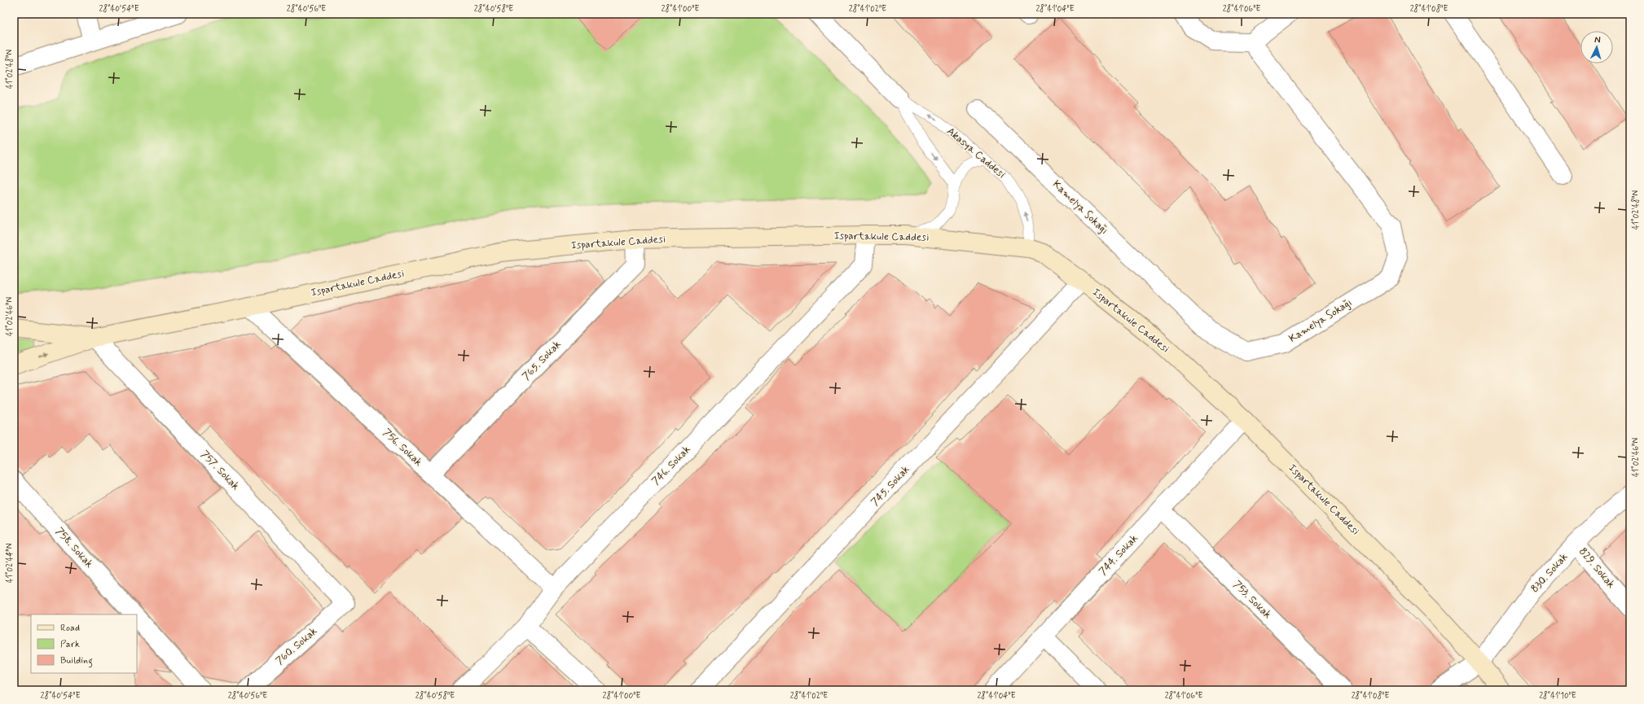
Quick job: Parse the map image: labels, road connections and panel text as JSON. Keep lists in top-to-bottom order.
{
  "streets": {
    "street": [
      "Akasya Caddesi",
      "Kamelya Sokağı",
      "Ispartakule Caddesi",
      "765. Sokak",
      "756. Sokak",
      "746. Sokak",
      "757. Sokak",
      "745. Sokak",
      "758. Sokak",
      "744. Sokak",
      "829. Sokak",
      "830. Sokak",
      "753. Sokak",
      "760. Sokak"
    ]
  },
  "crossings": [
    ["Akasya Caddesi", "Ispartakule Caddesi"],
    ["Ispartakule Caddesi", "765. Sokak"],
    ["Ispartakule Caddesi", "756. Sokak"],
    ["Ispartakule Caddesi", "746. Sokak"],
    ["Ispartakule Caddesi", "757. Sokak"],
    ["Ispartakule Caddesi", "745. Sokak"],
    ["Ispartakule Caddesi", "744. Sokak"],
    ["Ispartakule Caddesi", "830. Sokak"],
    ["765. Sokak", "756. Sokak"],
    ["756. Sokak", "746. Sokak"],
    ["757. Sokak", "760. Sokak"],
    ["744. Sokak", "753. Sokak"],
    ["829. Sokak", "830. Sokak"]
  ],
  "legend": ["Road", "Park", "Building"],
  "north": "top",
  "coordinates": [
    "28°40'54\"E",
    "28°40'56\"E",
    "28°40'58\"E",
    "28°41'00\"E",
    "28°41'02\"E",
    "28°41'04\"E",
    "28°41'06\"E",
    "28°41'08\"E",
    "41°02'48\"N",
    "41°02'46\"N",
    "41°02'44\"N",
    "28°41'10\"E"
  ]
}
